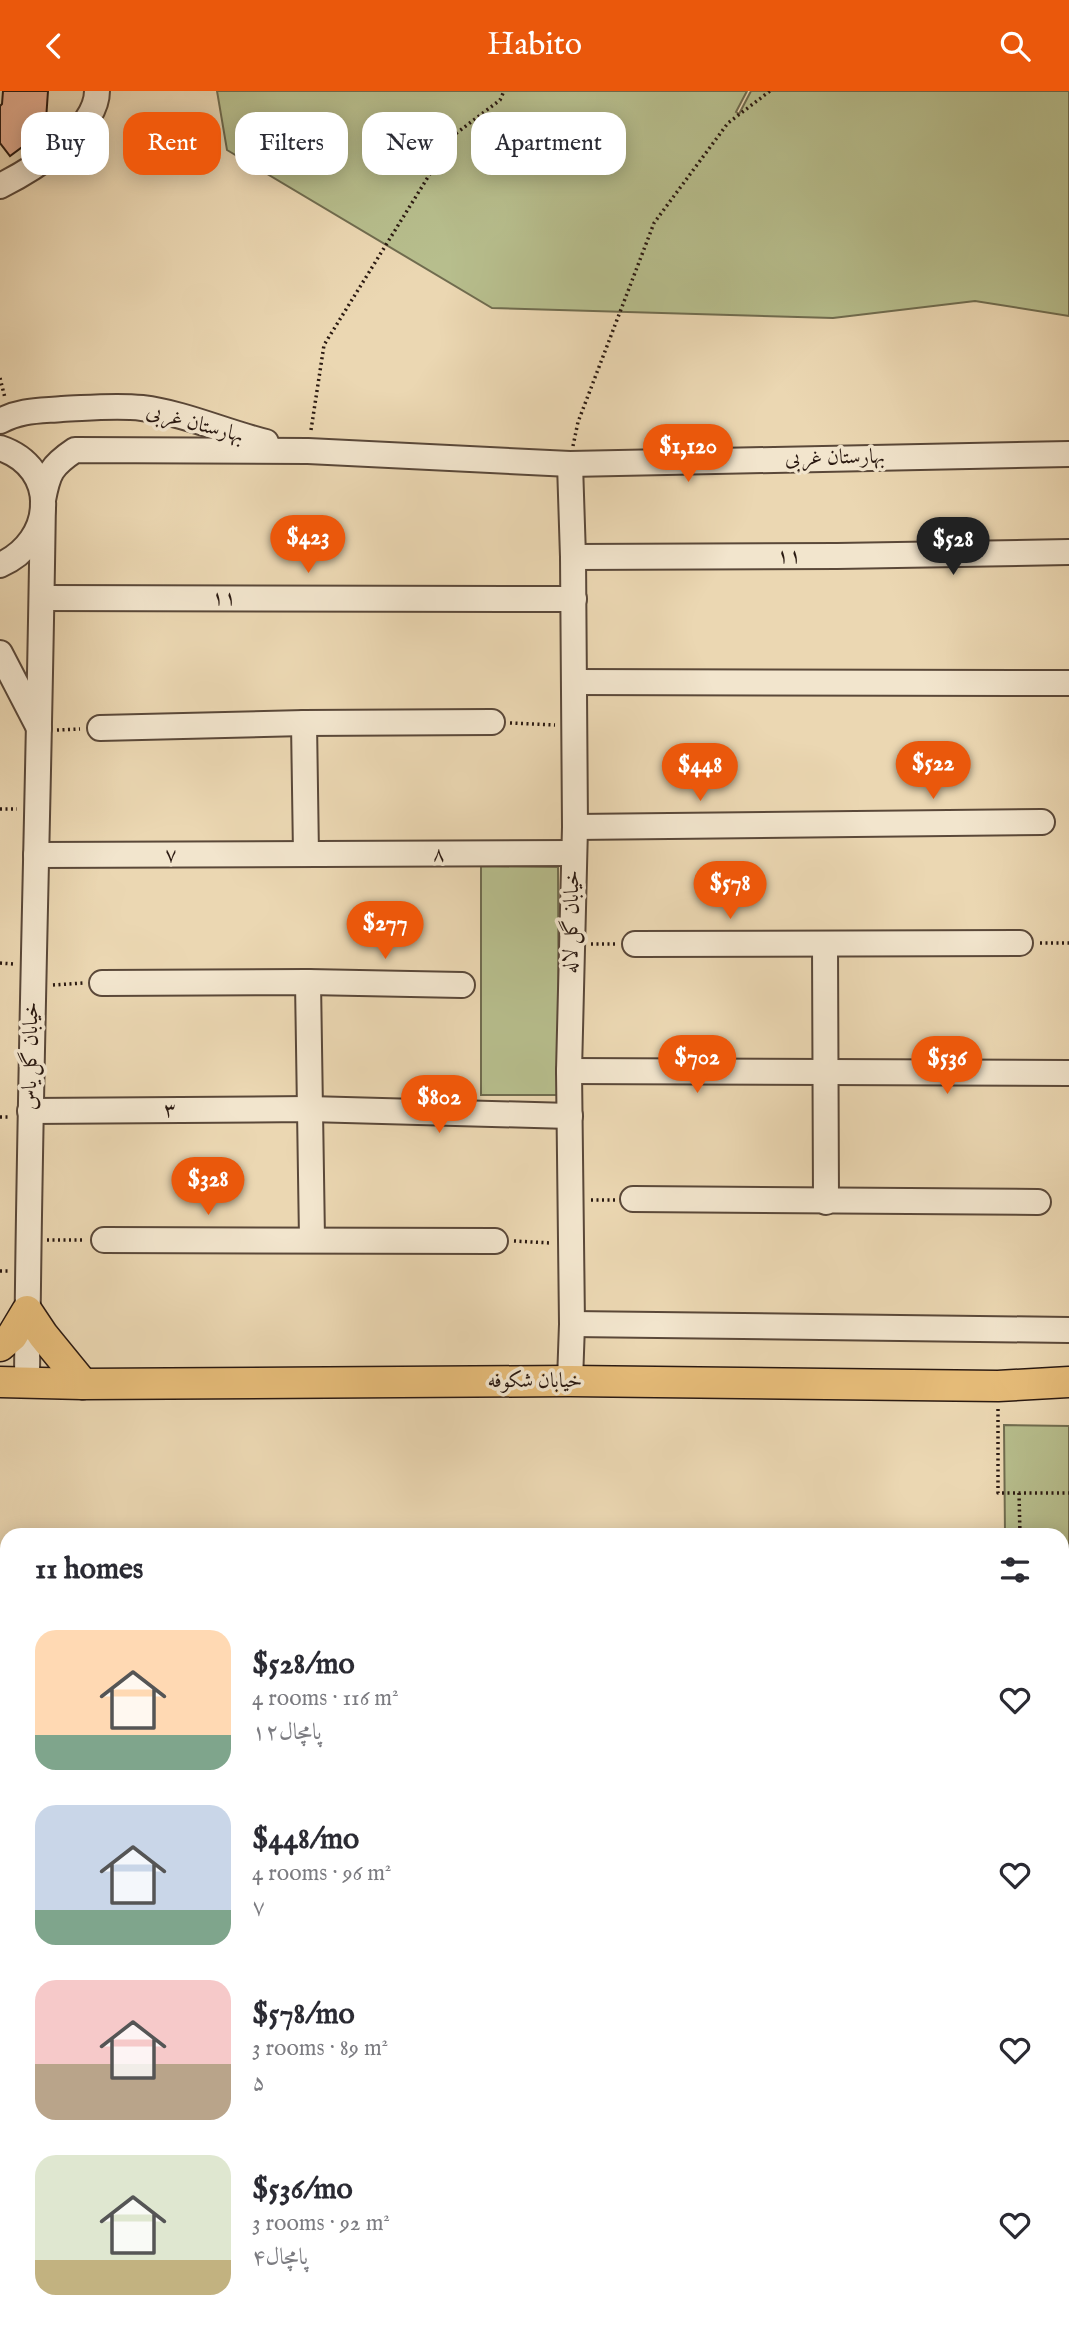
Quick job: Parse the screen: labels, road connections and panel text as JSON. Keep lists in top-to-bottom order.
{
  "streets": {
    "main road": ["خیابان شکوفه"],
    "street": [
      "بهارستان غربی",
      "۱۱",
      "۸",
      "۷",
      "خیابان گل لاله",
      "خیابان گل یاس",
      "۳"
    ]
  },
  "crossings": [
    ["بهارستان غربی", "خیابان گل لاله"],
    ["بهارستان غربی", "خیابان گل یاس"],
    ["۱۱", "خیابان گل لاله"],
    ["۱۱", "خیابان گل یاس"],
    ["۸", "۷"],
    ["۸", "خیابان گل لاله"],
    ["۷", "خیابان گل یاس"],
    ["خیابان گل لاله", "۳"],
    ["خیابان گل لاله", "خیابان شکوفه"],
    ["خیابان گل یاس", "۳"],
    ["خیابان گل یاس", "خیابان شکوفه"]
  ],
  "page": {
    "header": "Habito",
    "chip": [
      "Buy",
      "Rent",
      "Filters",
      "New",
      "Apartment"
    ],
    "price": [
      "$1,120",
      "$423",
      "$528",
      "$522",
      "$448",
      "$578",
      "$277",
      "$702",
      "$536",
      "$802",
      "$328"
    ],
    "heading": "11 homes",
    "list": [
      {
        "name": "$528/mo",
        "note": "4 rooms · 116 m² · پامچال۱۲"
      },
      {
        "name": "$448/mo",
        "note": "4 rooms · 96 m² · ۷"
      },
      {
        "name": "$578/mo",
        "note": "3 rooms · 89 m² · ۵"
      },
      {
        "name": "$536/mo",
        "note": "3 rooms · 92 m² · پامچال۴"
      }
    ]
  }
}
